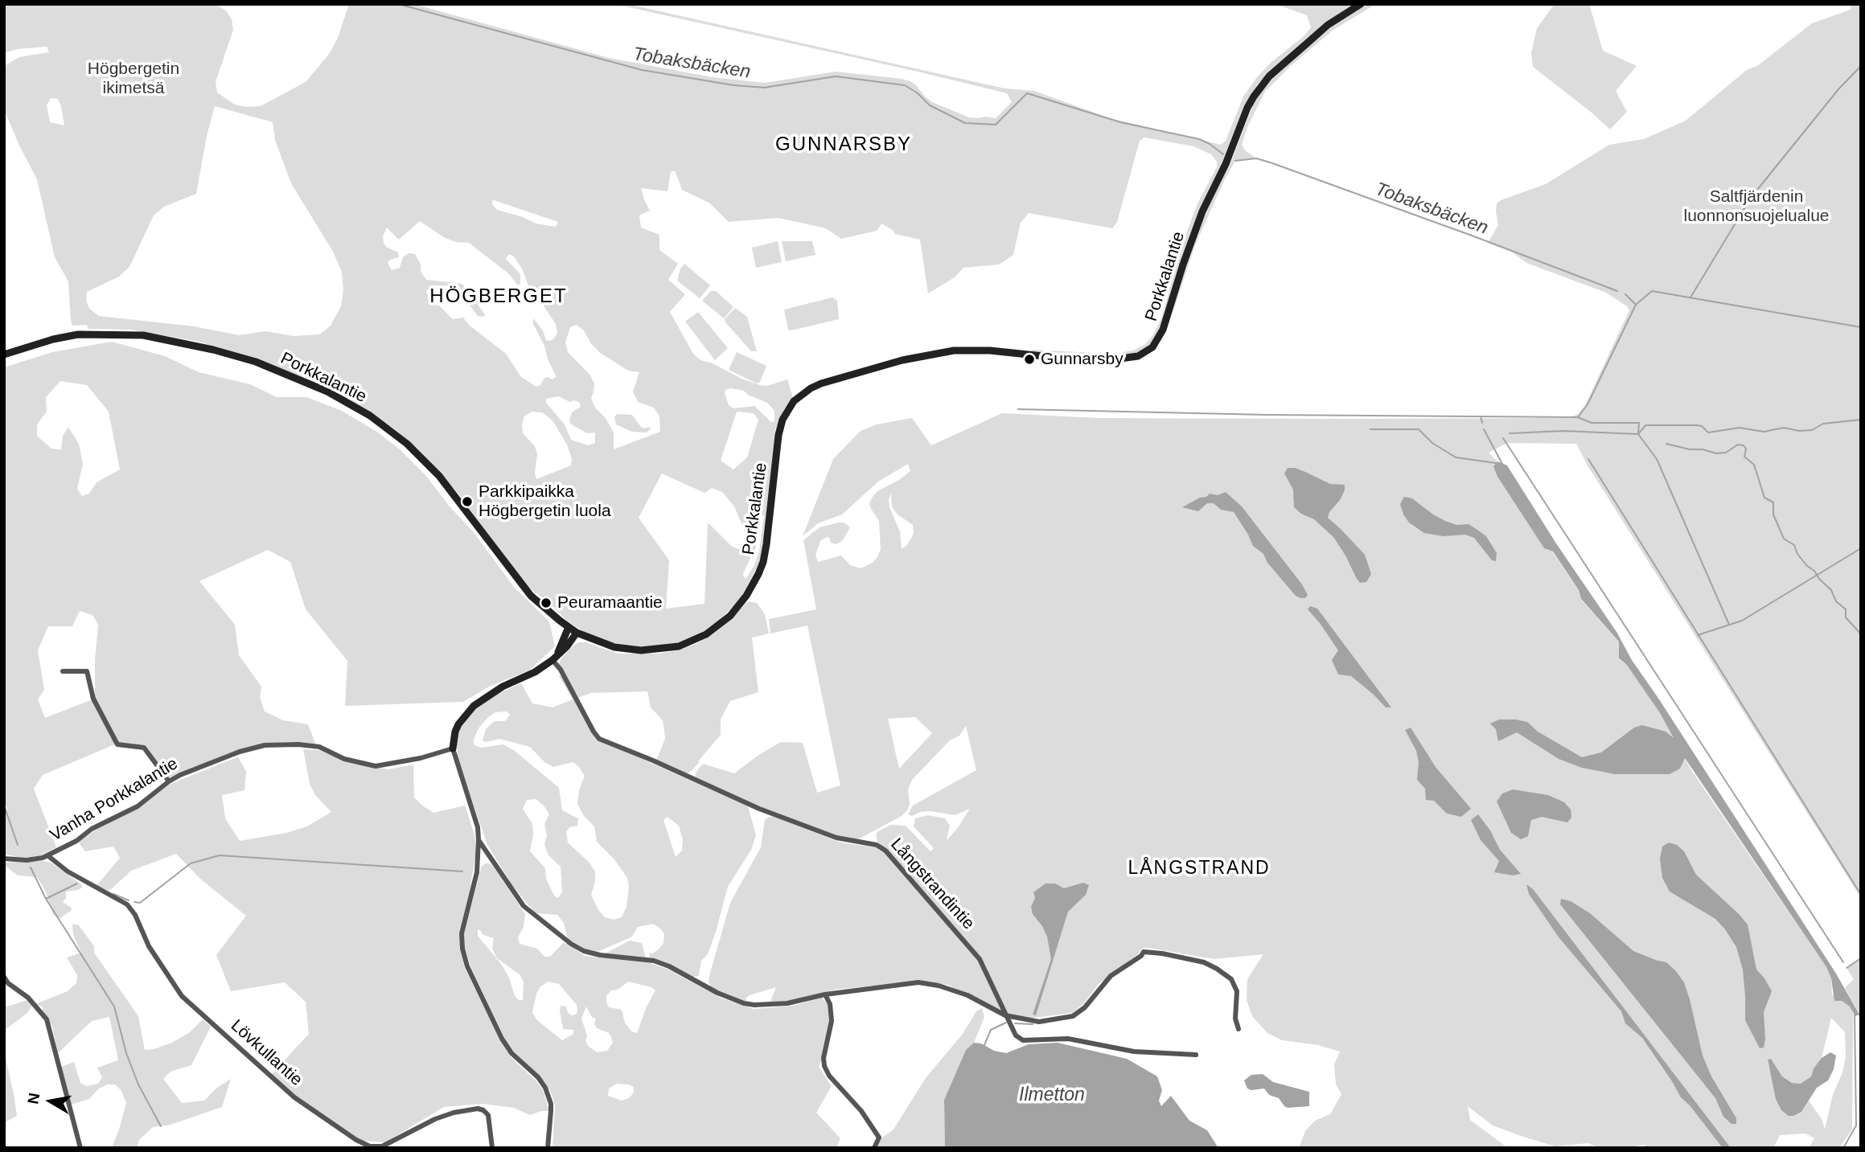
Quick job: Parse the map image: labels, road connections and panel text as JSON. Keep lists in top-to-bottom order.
{
  "streets": {
    "street": [
      "Porkkalantie",
      "Vanha Porkkalantie",
      "Långstrandintie",
      "Lövkullantie"
    ]
  },
  "crossings": [
    ["Vanha Porkkalantie", "Lövkullantie"]
  ],
  "districts": ["GUNNARSBY", "HÖGBERGET", "LÅNGSTRAND"],
  "water": ["Tobaksbäcken", "Ilmetton"],
  "parks": ["Högbergetin ikimetsä", "Saltfjärdenin luonnonsuojelualue"],
  "places": ["Gunnarsby", "Parkkipaikka Högbergetin luola", "Peuramaantie"],
  "north": "left"
}
